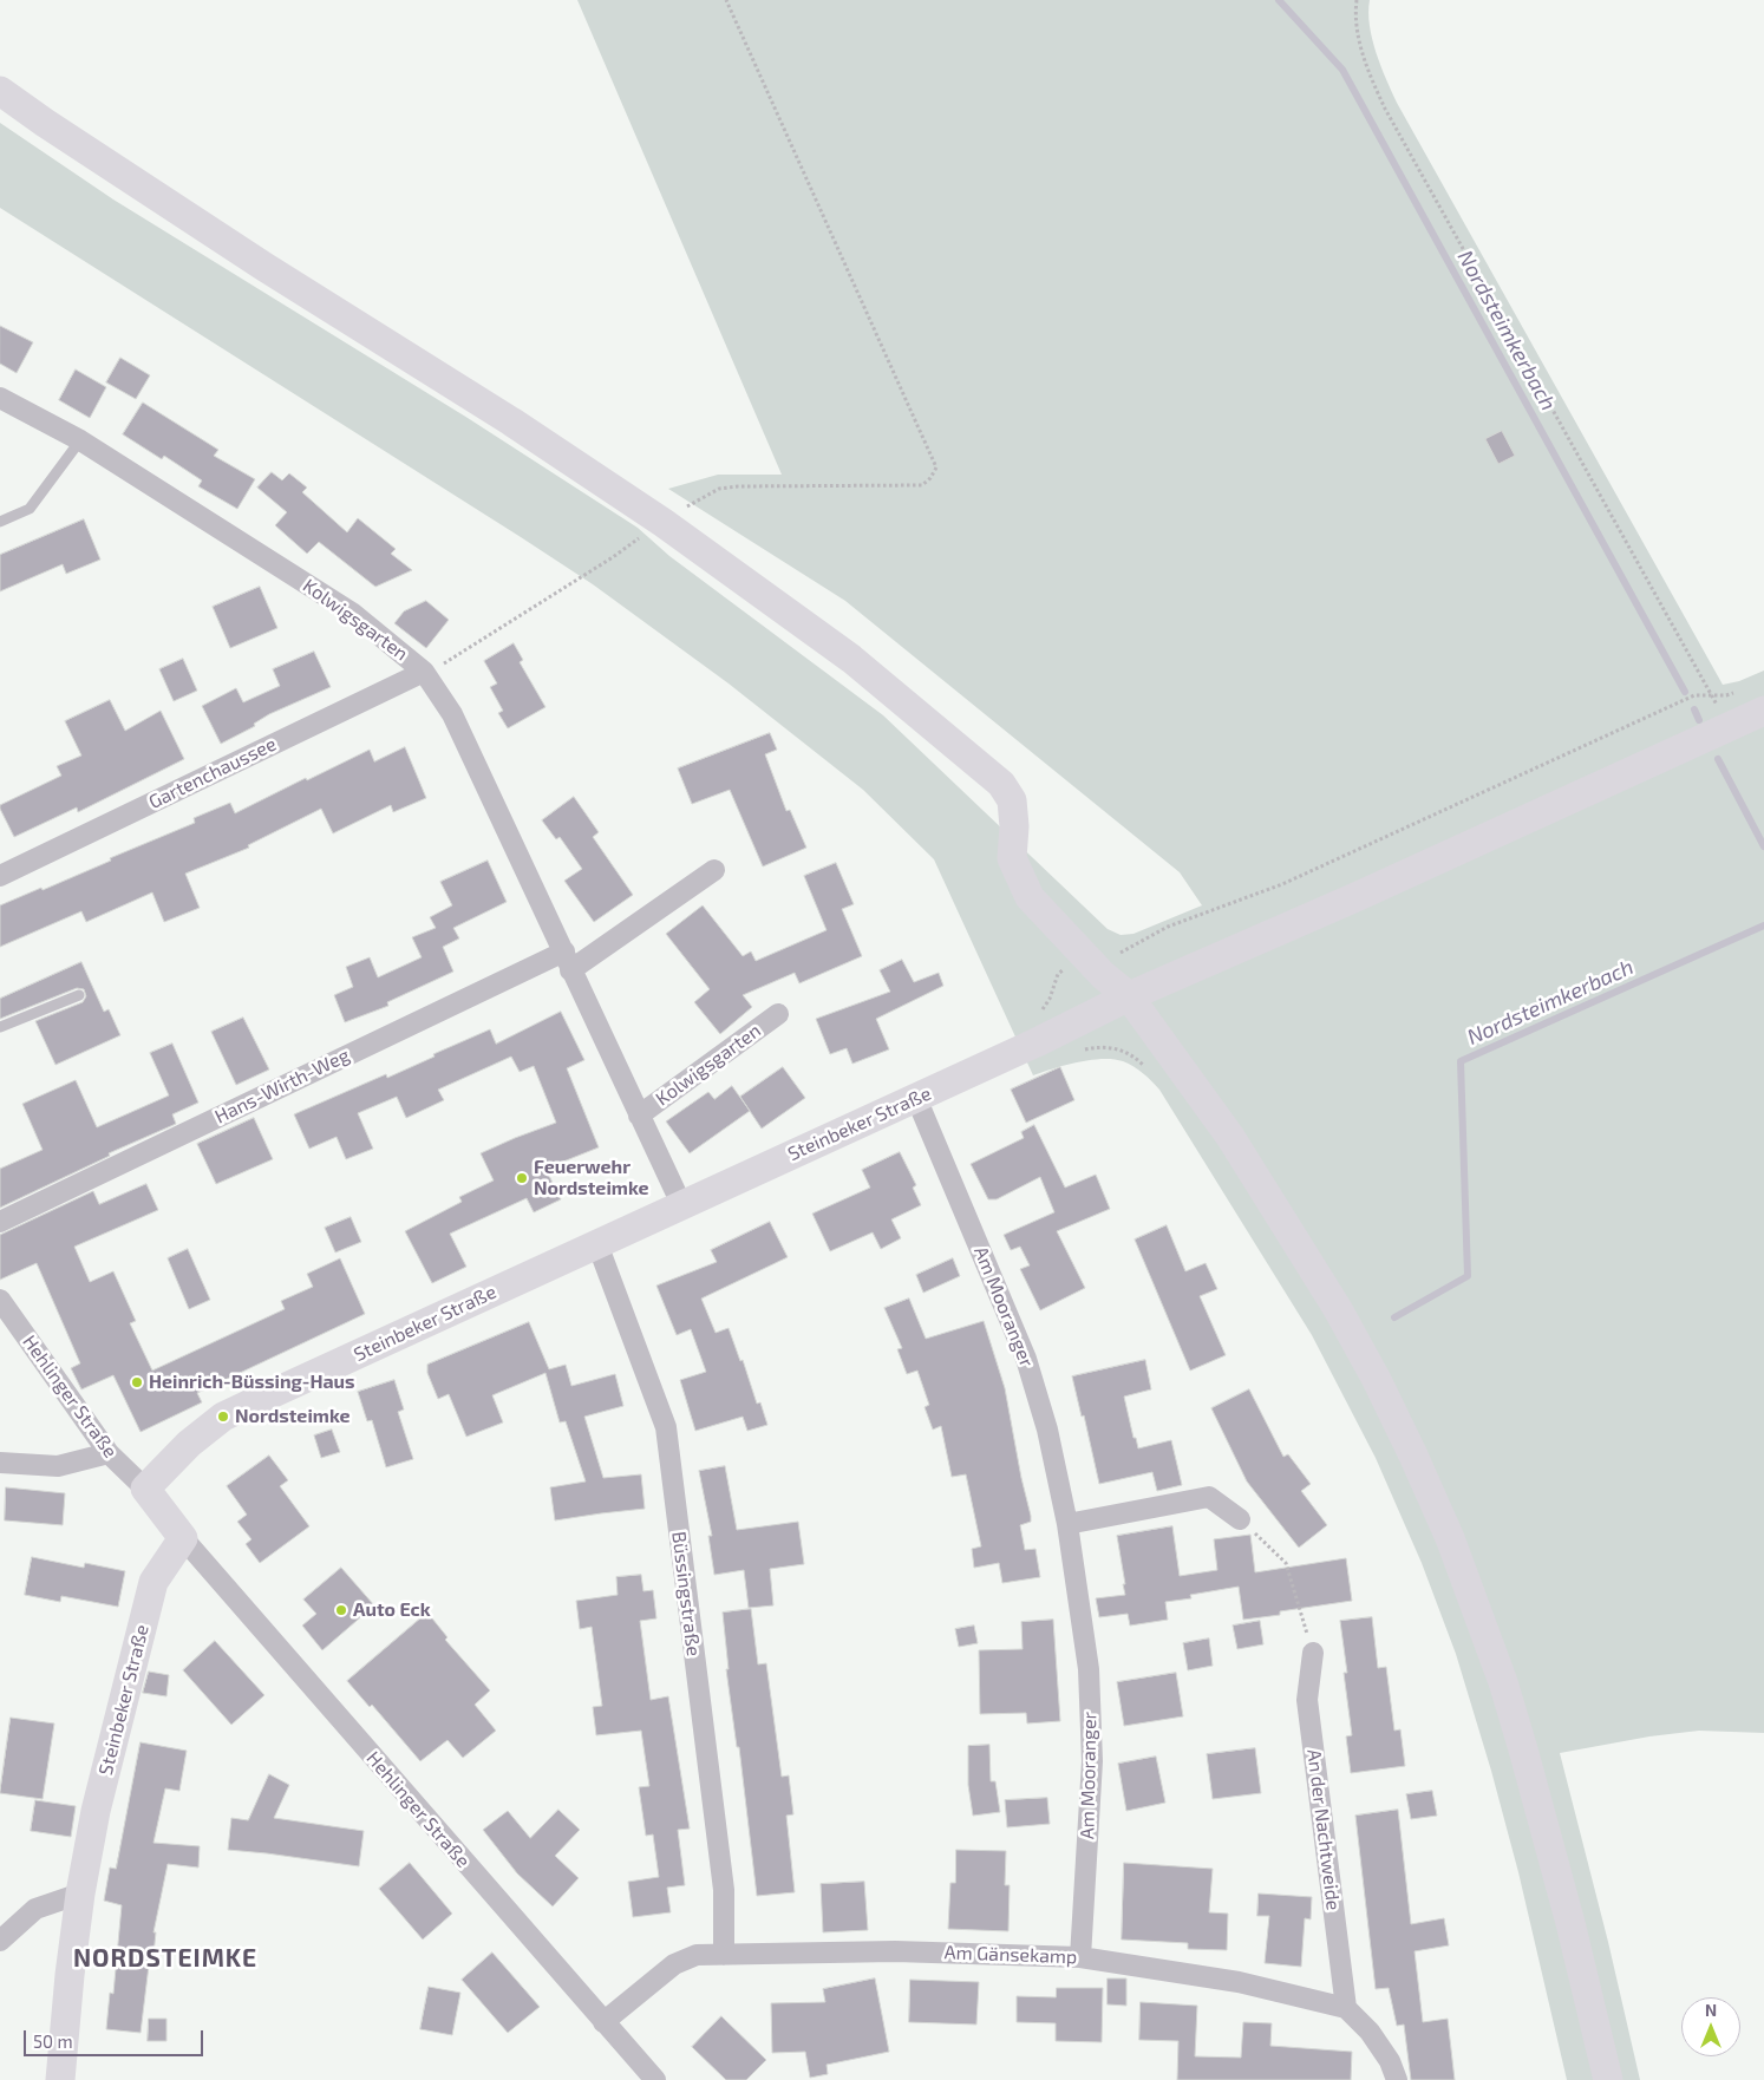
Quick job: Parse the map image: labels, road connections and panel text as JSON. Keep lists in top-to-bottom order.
{
  "streets": {
    "street": [
      "Kolwigsgarten",
      "Gartenchaussee",
      "Hans-Wirth-Weg",
      "Steinbeker Straße",
      "Am Mooranger",
      "Hehlinger Straße",
      "Büssingstraße",
      "An der Nachtweide",
      "Am Gänsekamp"
    ]
  },
  "crossings": [
    ["Kolwigsgarten", "Gartenchaussee"],
    ["Kolwigsgarten", "Hans-Wirth-Weg"],
    ["Kolwigsgarten", "Steinbeker Straße"],
    ["Steinbeker Straße", "Am Mooranger"],
    ["Steinbeker Straße", "Hehlinger Straße"],
    ["Steinbeker Straße", "Büssingstraße"],
    ["Am Mooranger", "Am Gänsekamp"],
    ["Hehlinger Straße", "Am Gänsekamp"],
    ["Büssingstraße", "Am Gänsekamp"],
    ["An der Nachtweide", "Am Gänsekamp"]
  ],
  "districts": ["NORDSTEIMKE"],
  "water": ["Nordsteimkerbach"],
  "places": [
    "Feuerwehr Nordsteimke",
    "Heinrich-Büssing-Haus",
    "Nordsteimke",
    "Auto Eck"
  ],
  "scale_bar": "50 m",
  "north": "top"
}
